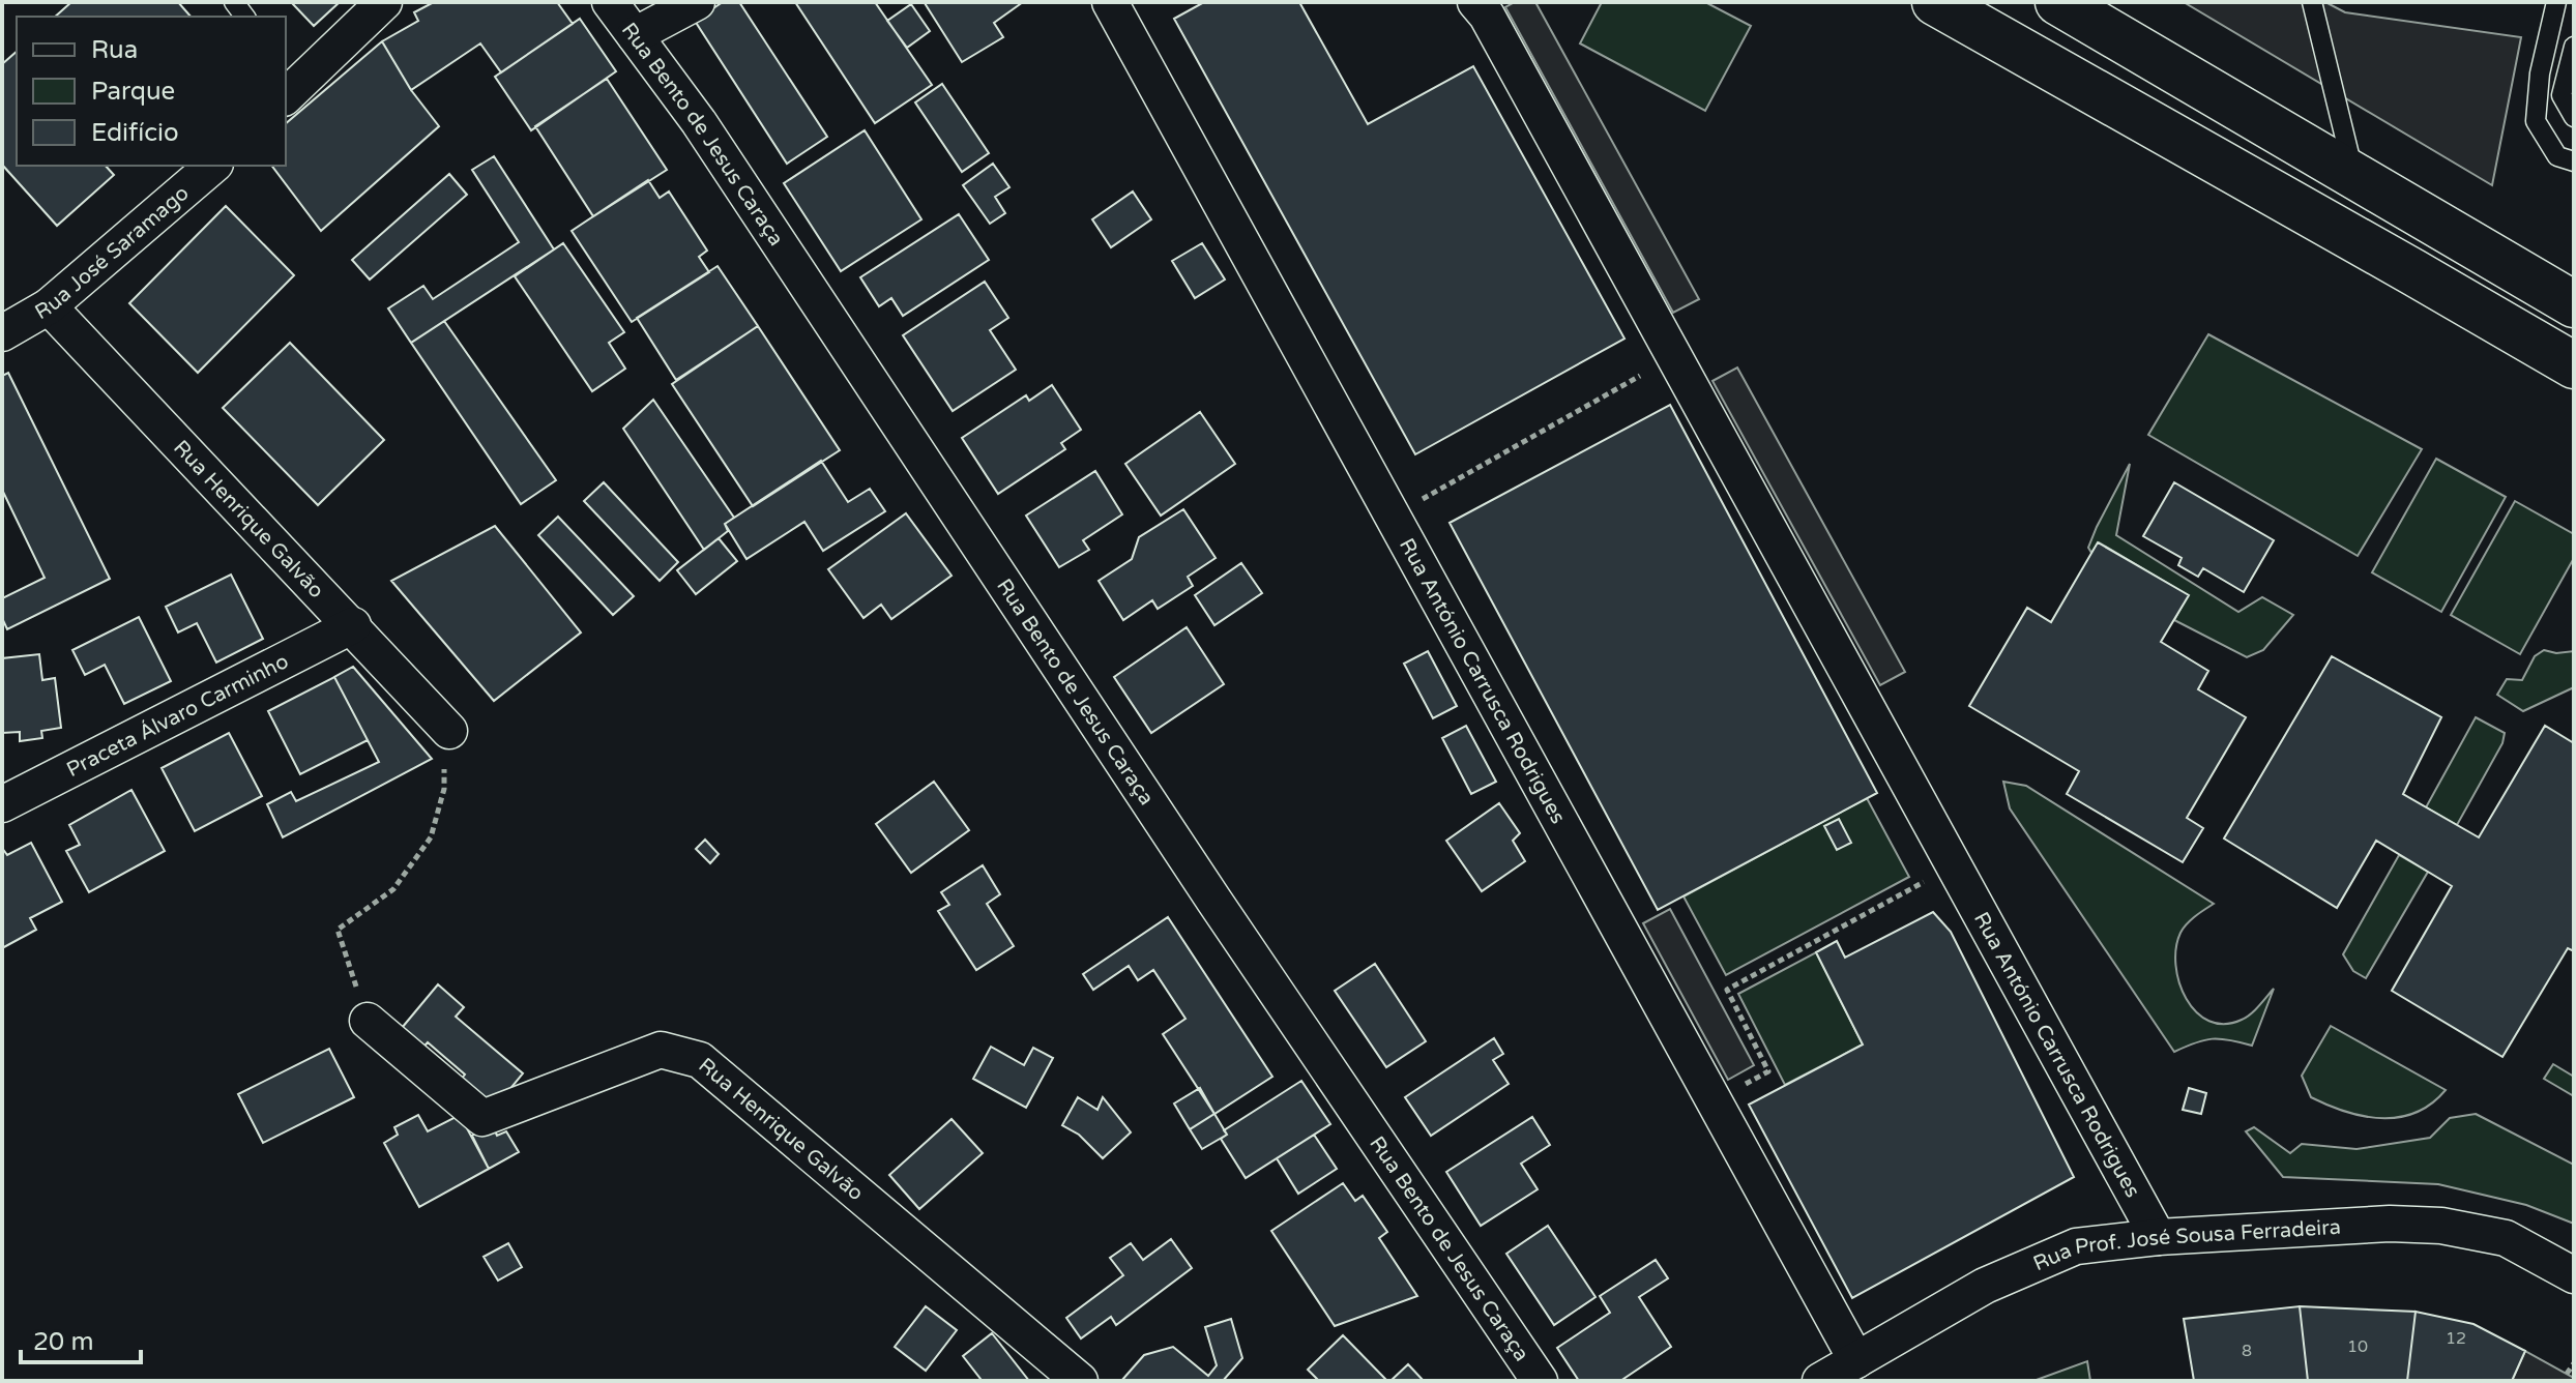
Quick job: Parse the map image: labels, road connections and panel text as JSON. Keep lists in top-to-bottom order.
{
  "streets": {
    "street": [
      "Rua Bento de Jesus Caraça",
      "Rua José Saramago",
      "Rua Henrique Galvão",
      "Rua António Carrusca Rodrigues",
      "Praceta Álvaro Carminho",
      "Rua Prof. José Sousa Ferradeira"
    ]
  },
  "crossings": [
    ["Rua José Saramago", "Rua Henrique Galvão"],
    ["Rua Henrique Galvão", "Praceta Álvaro Carminho"],
    ["Rua António Carrusca Rodrigues", "Rua Prof. José Sousa Ferradeira"]
  ],
  "house_numbers": ["12", "10", "8"],
  "legend": ["Rua", "Parque", "Edifício"],
  "scale_bar": "20 m"
}
